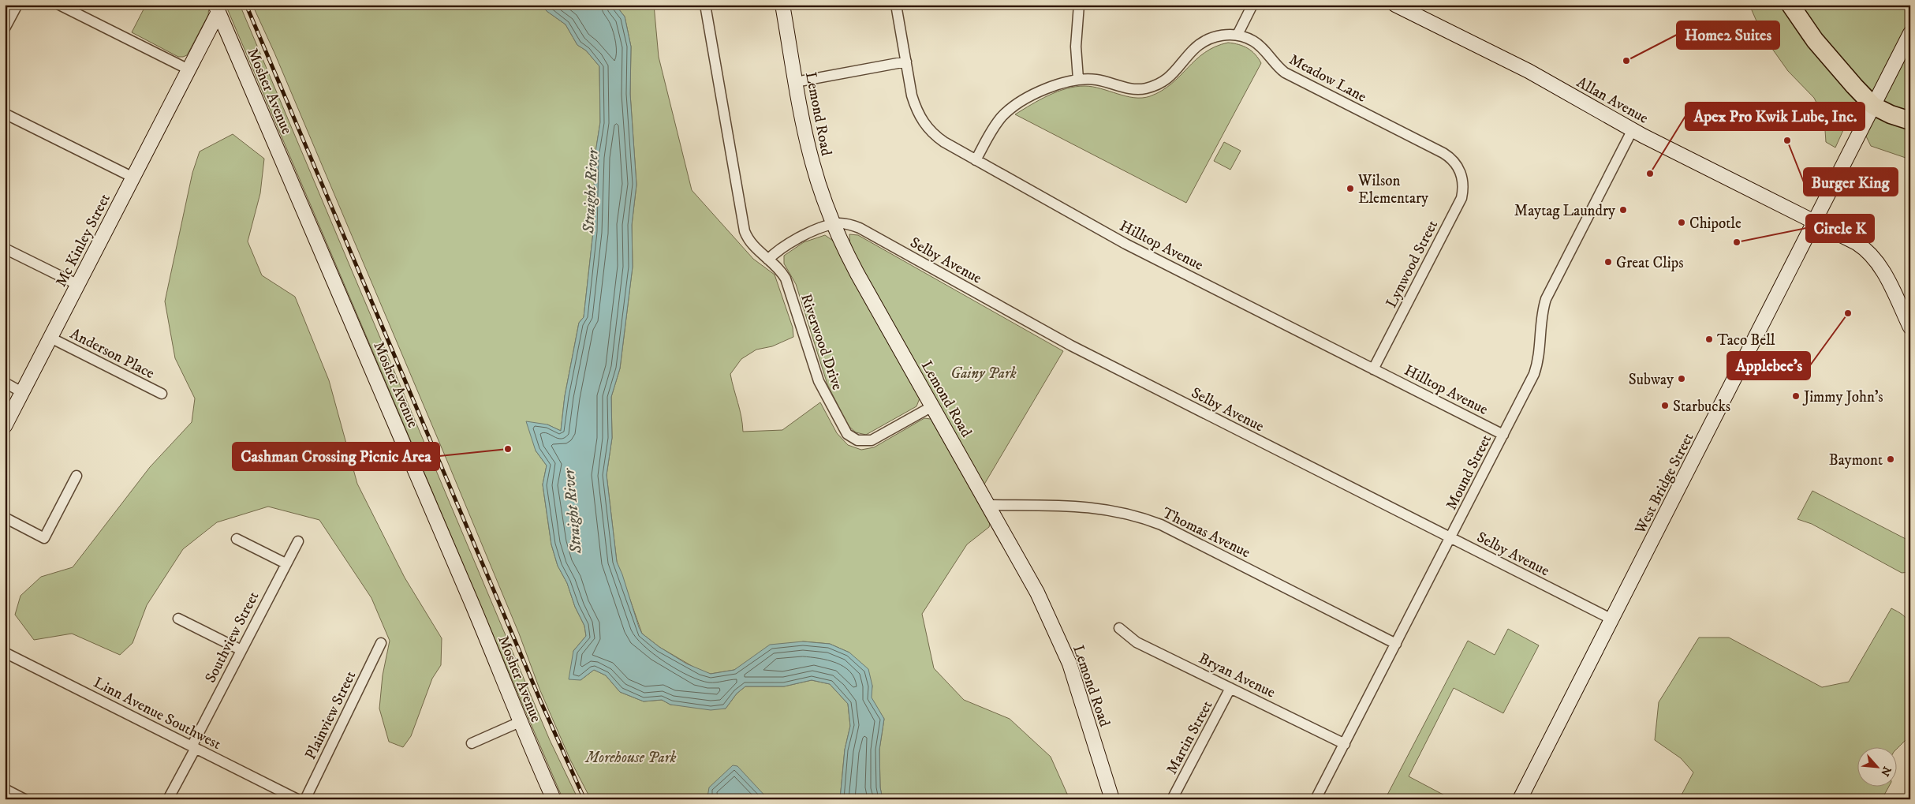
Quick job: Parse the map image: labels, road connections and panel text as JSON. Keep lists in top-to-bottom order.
{
  "streets": {
    "street": [
      "Meadow Lane",
      "Mosher Avenue",
      "Allan Avenue",
      "Lemond Road",
      "Mc Kinley Street",
      "Hilltop Avenue",
      "Selby Avenue",
      "Lynwood Street",
      "Riverwood Drive",
      "Anderson Place",
      "Mound Street",
      "West Bridge Street",
      "Thomas Avenue",
      "Southview Street",
      "Bryan Avenue",
      "Linn Avenue Southwest",
      "Plainview Street",
      "Martin Street"
    ]
  },
  "crossings": [
    ["Meadow Lane", "Hilltop Avenue"],
    ["Meadow Lane", "Lynwood Street"],
    ["Mosher Avenue", "Mc Kinley Street"],
    ["Allan Avenue", "Mound Street"],
    ["Allan Avenue", "West Bridge Street"],
    ["Lemond Road", "Selby Avenue"],
    ["Lemond Road", "Riverwood Drive"],
    ["Lemond Road", "Thomas Avenue"],
    ["Mc Kinley Street", "Anderson Place"],
    ["Hilltop Avenue", "Lynwood Street"],
    ["Hilltop Avenue", "Mound Street"],
    ["Selby Avenue", "Mound Street"],
    ["Selby Avenue", "West Bridge Street"],
    ["Mound Street", "Thomas Avenue"],
    ["Mound Street", "Bryan Avenue"],
    ["Southview Street", "Linn Avenue Southwest"],
    ["Bryan Avenue", "Martin Street"]
  ],
  "water": ["Straight River"],
  "parks": ["Gainy Park", "Morehouse Park"],
  "places": [
    "Home2 Suites",
    "Burger King",
    "Apex Pro Kwik Lube, Inc.",
    "Wilson Elementary",
    "Maytag Laundry",
    "Chipotle",
    "Circle K",
    "Great Clips",
    "Applebee's",
    "Taco Bell",
    "Subway",
    "Jimmy John's",
    "Starbucks",
    "Cashman Crossing Picnic Area",
    "Baymont"
  ],
  "north": "bottom right"
}
